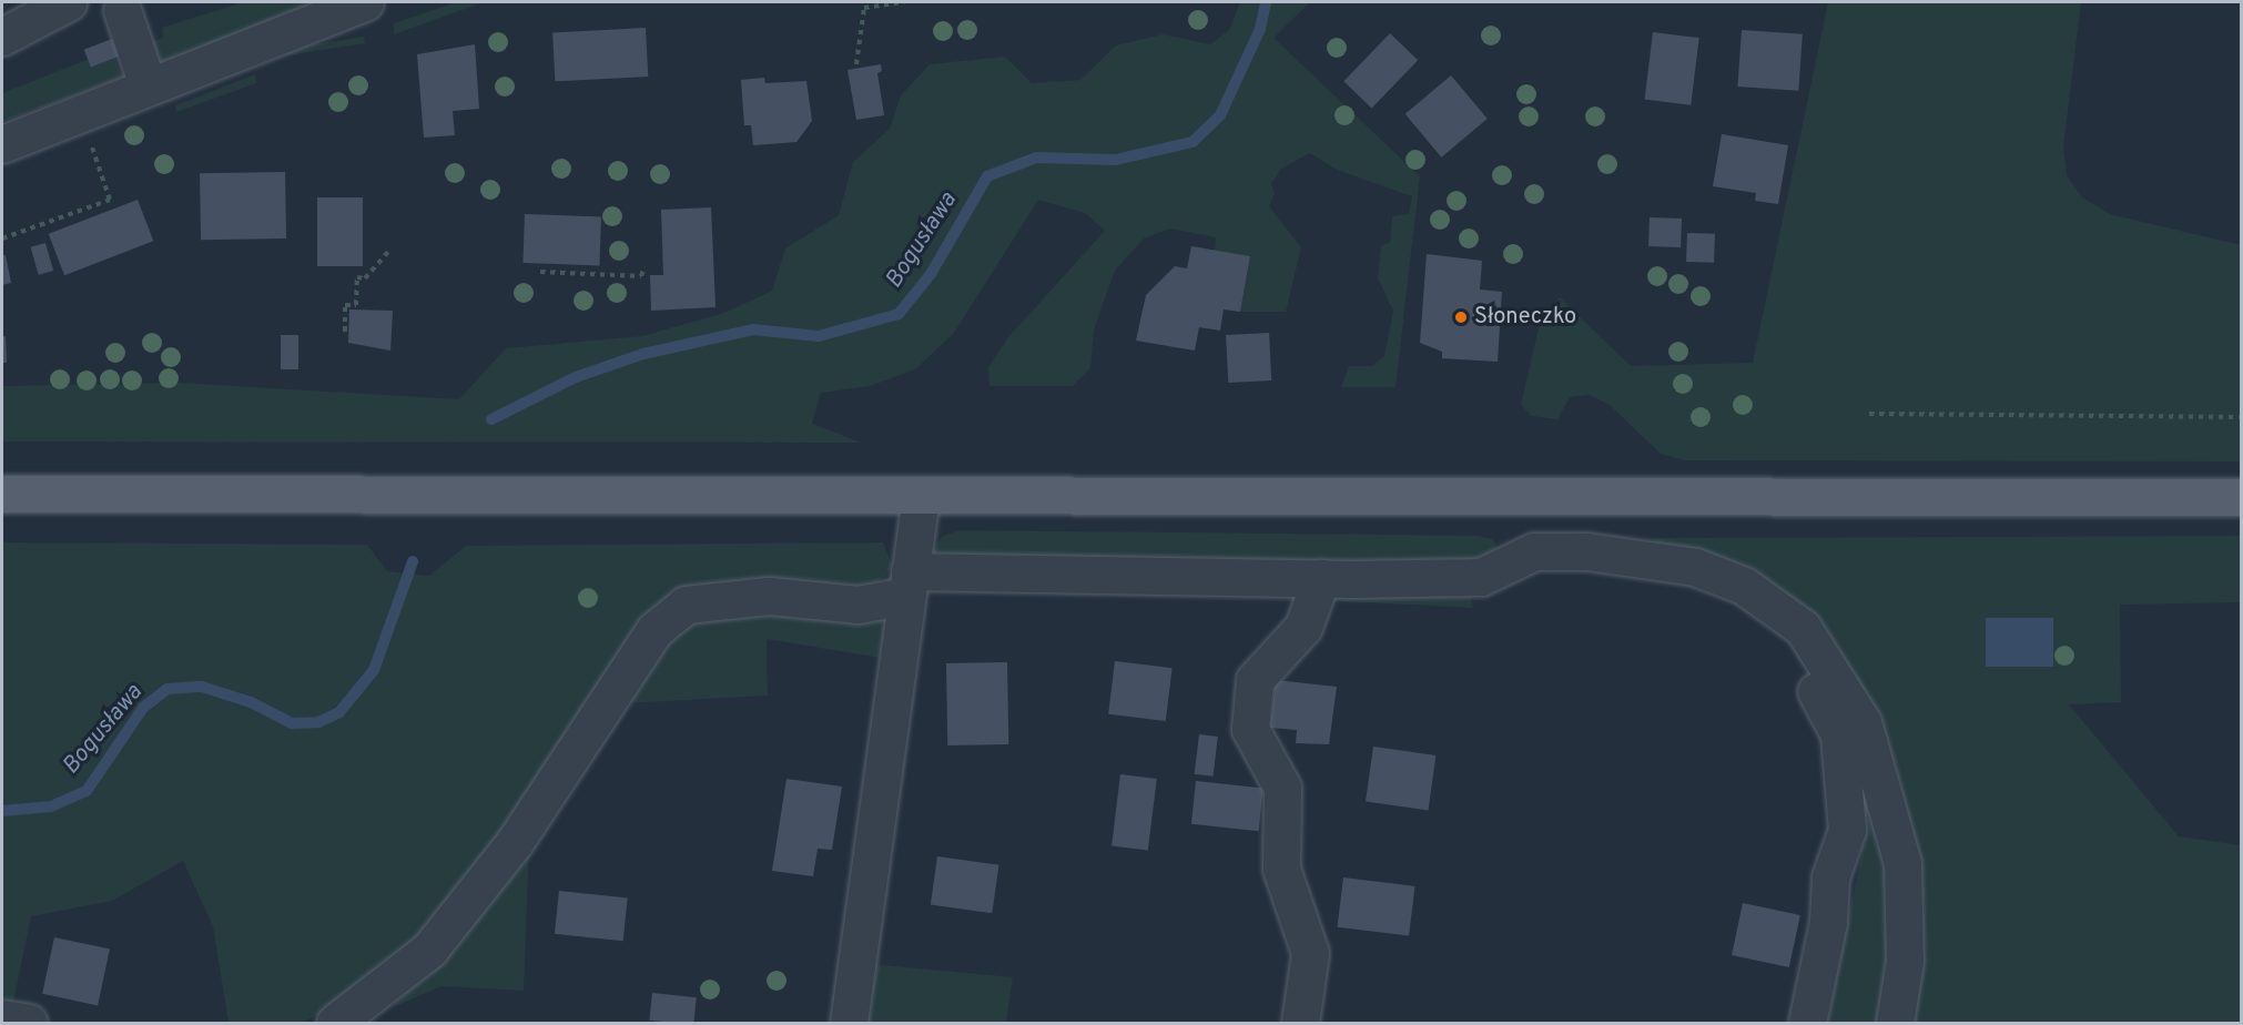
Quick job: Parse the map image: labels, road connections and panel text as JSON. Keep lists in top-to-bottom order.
{
  "water": ["Bogusława"],
  "places": ["Słoneczko"]
}
